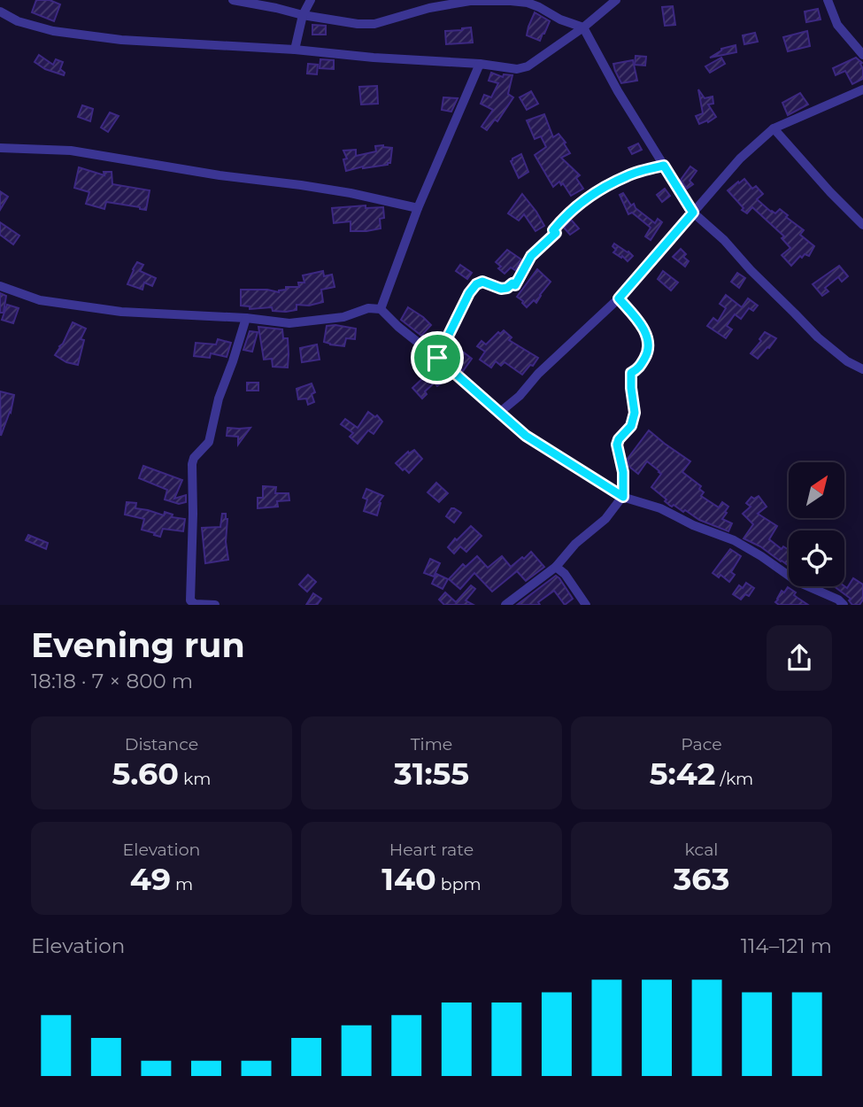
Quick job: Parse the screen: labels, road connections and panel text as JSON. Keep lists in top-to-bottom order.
{
  "north": "top right",
  "page": {
    "heading": ["Evening run", "18:18 · 7 × 800 m"],
    "stats": [
      ["Distance", "5.60 km"],
      ["Time", "31:55"],
      ["Pace", "5:42 /km"],
      ["Elevation", "49 m"],
      ["Heart rate", "140 bpm"],
      ["kcal", "363"]
    ],
    "chart": ["Elevation", "114–121 m"]
  }
}
